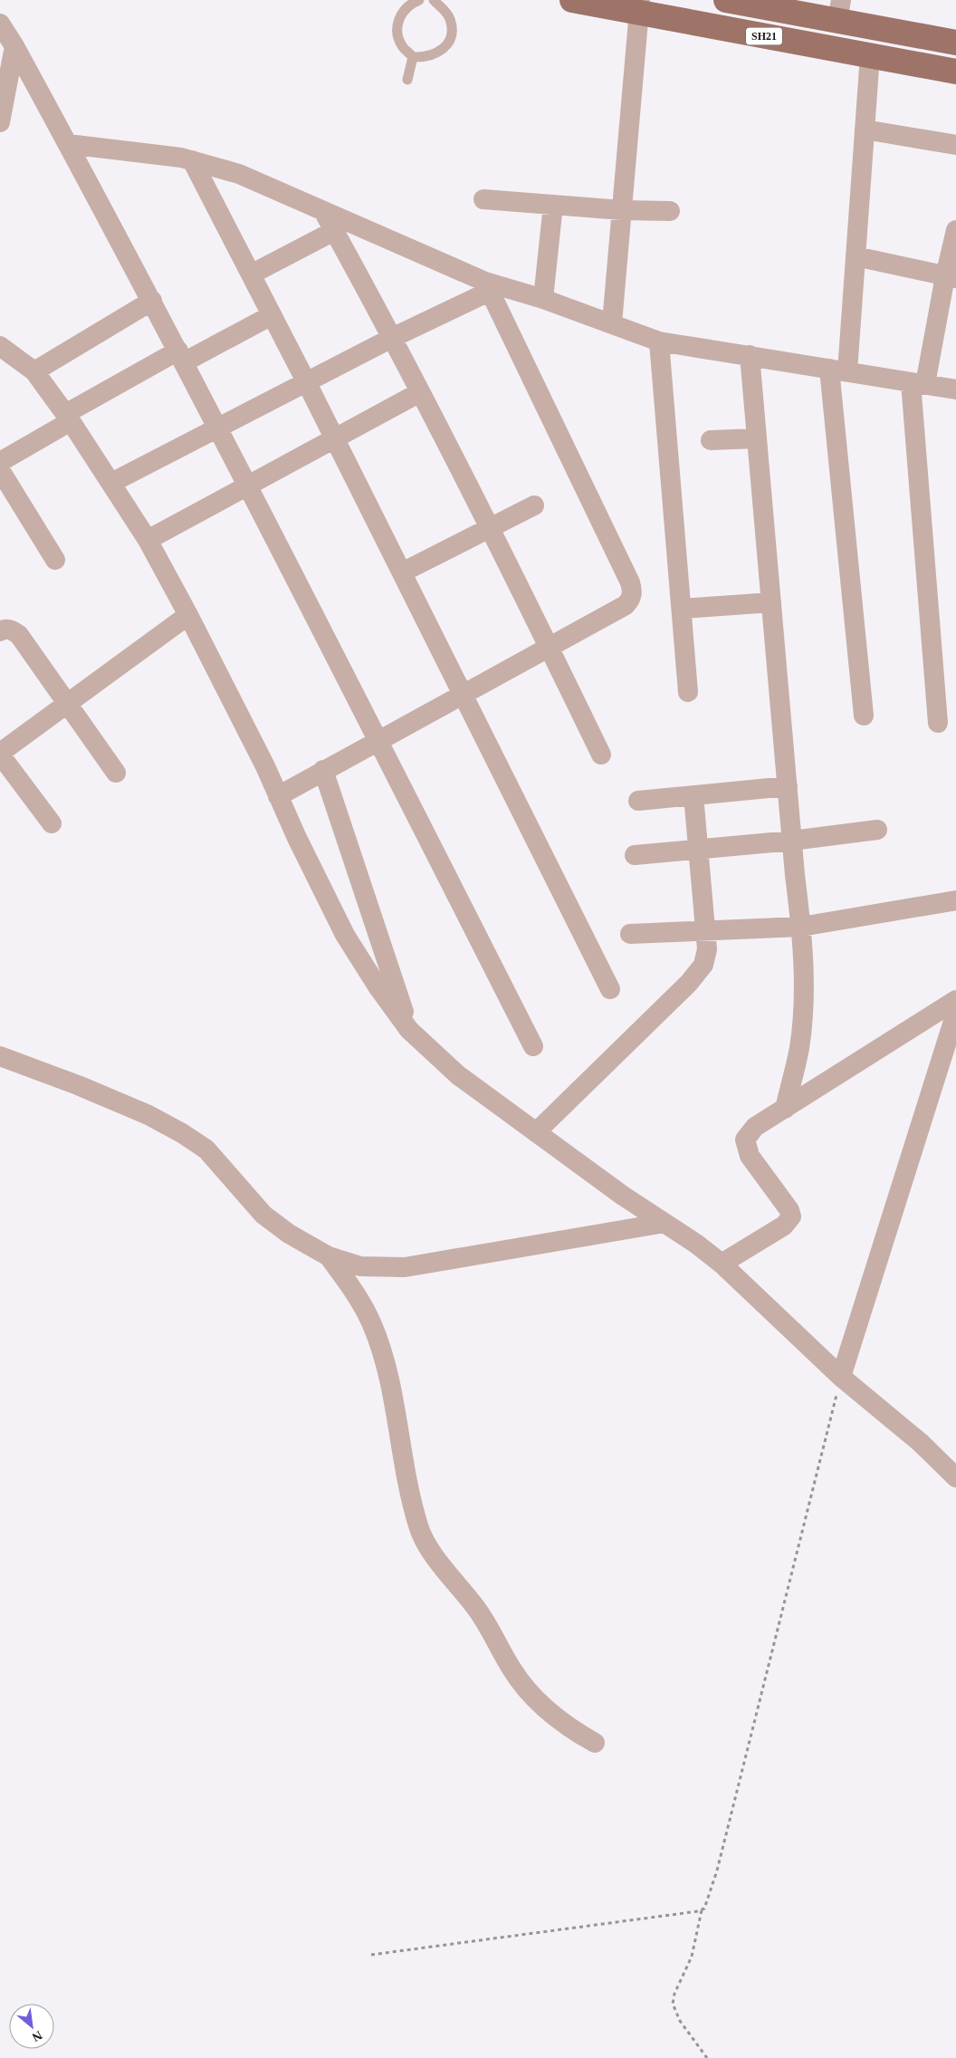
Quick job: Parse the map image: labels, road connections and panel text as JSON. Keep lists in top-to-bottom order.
{
  "streets": {
    "main road": ["SH21"]
  },
  "north": "bottom right"
}
